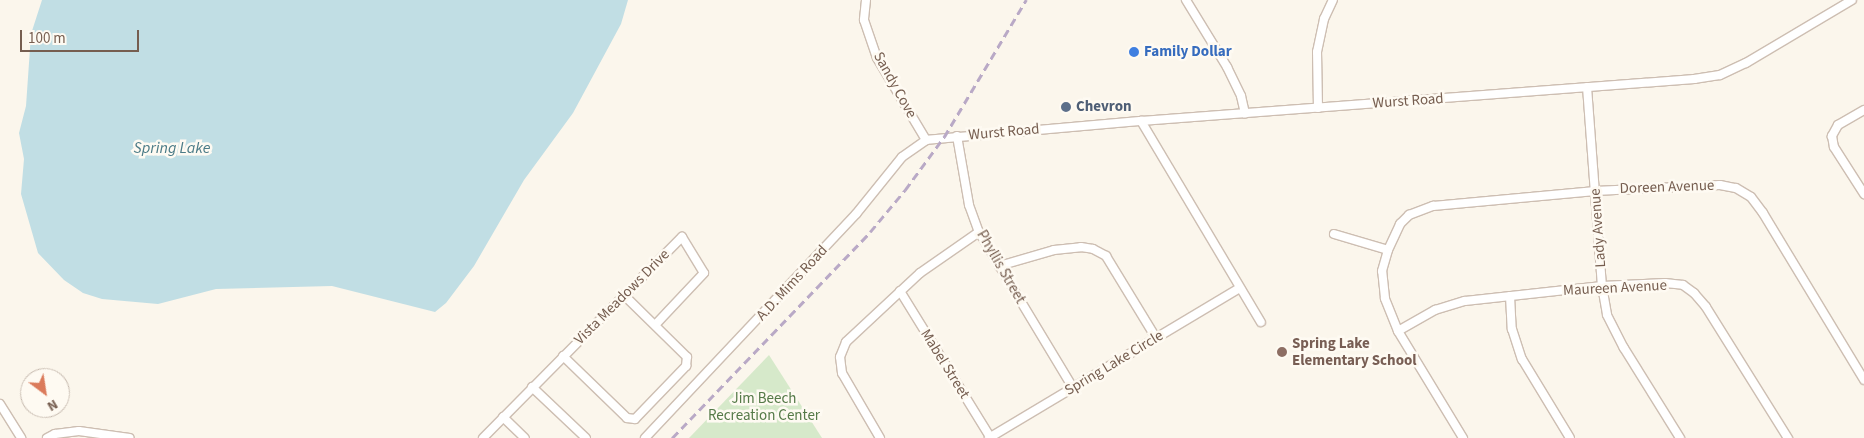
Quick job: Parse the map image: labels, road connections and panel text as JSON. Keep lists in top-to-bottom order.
{
  "streets": {
    "street": [
      "Sandy Cove",
      "Wurst Road",
      "Doreen Avenue",
      "Lady Avenue",
      "Phyllis Street",
      "A.D. Mims Road",
      "Maureen Avenue",
      "Vista Meadows Drive",
      "Spring Lake Circle",
      "Mabel Street"
    ]
  },
  "crossings": [
    ["Sandy Cove", "A.D. Mims Road"],
    ["Wurst Road", "Lady Avenue"],
    ["Wurst Road", "Phyllis Street"],
    ["Wurst Road", "A.D. Mims Road"],
    ["Doreen Avenue", "Lady Avenue"],
    ["Doreen Avenue", "Maureen Avenue"],
    ["Lady Avenue", "Maureen Avenue"],
    ["Phyllis Street", "Spring Lake Circle"],
    ["Spring Lake Circle", "Mabel Street"]
  ],
  "water": ["Spring Lake"],
  "parks": ["Jim Beech Recreation Center"],
  "places": ["Family Dollar", "Chevron", "Spring Lake Elementary School"],
  "scale_bar": "100 m",
  "north": "bottom right"
}
